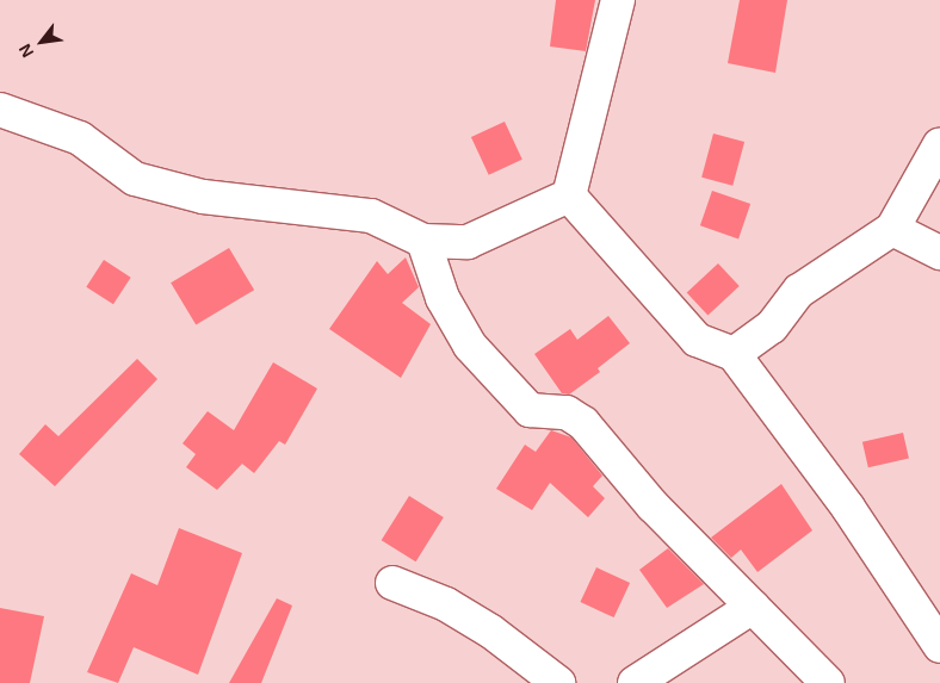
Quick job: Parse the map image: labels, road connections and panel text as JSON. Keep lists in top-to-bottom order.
{
  "north": "bottom left"
}
